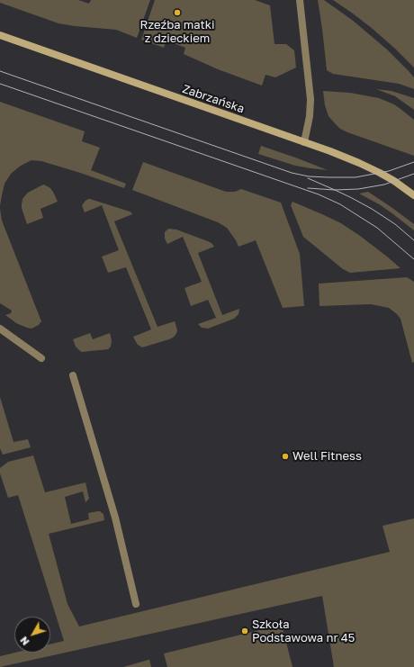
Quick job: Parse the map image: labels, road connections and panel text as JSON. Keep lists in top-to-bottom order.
{
  "streets": {
    "main road": ["Zabrzańska"]
  },
  "places": ["Rzeźba matki z dzieckiem", "Well Fitness", "Szkoła Podstawowa nr 45"],
  "north": "bottom left"
}
